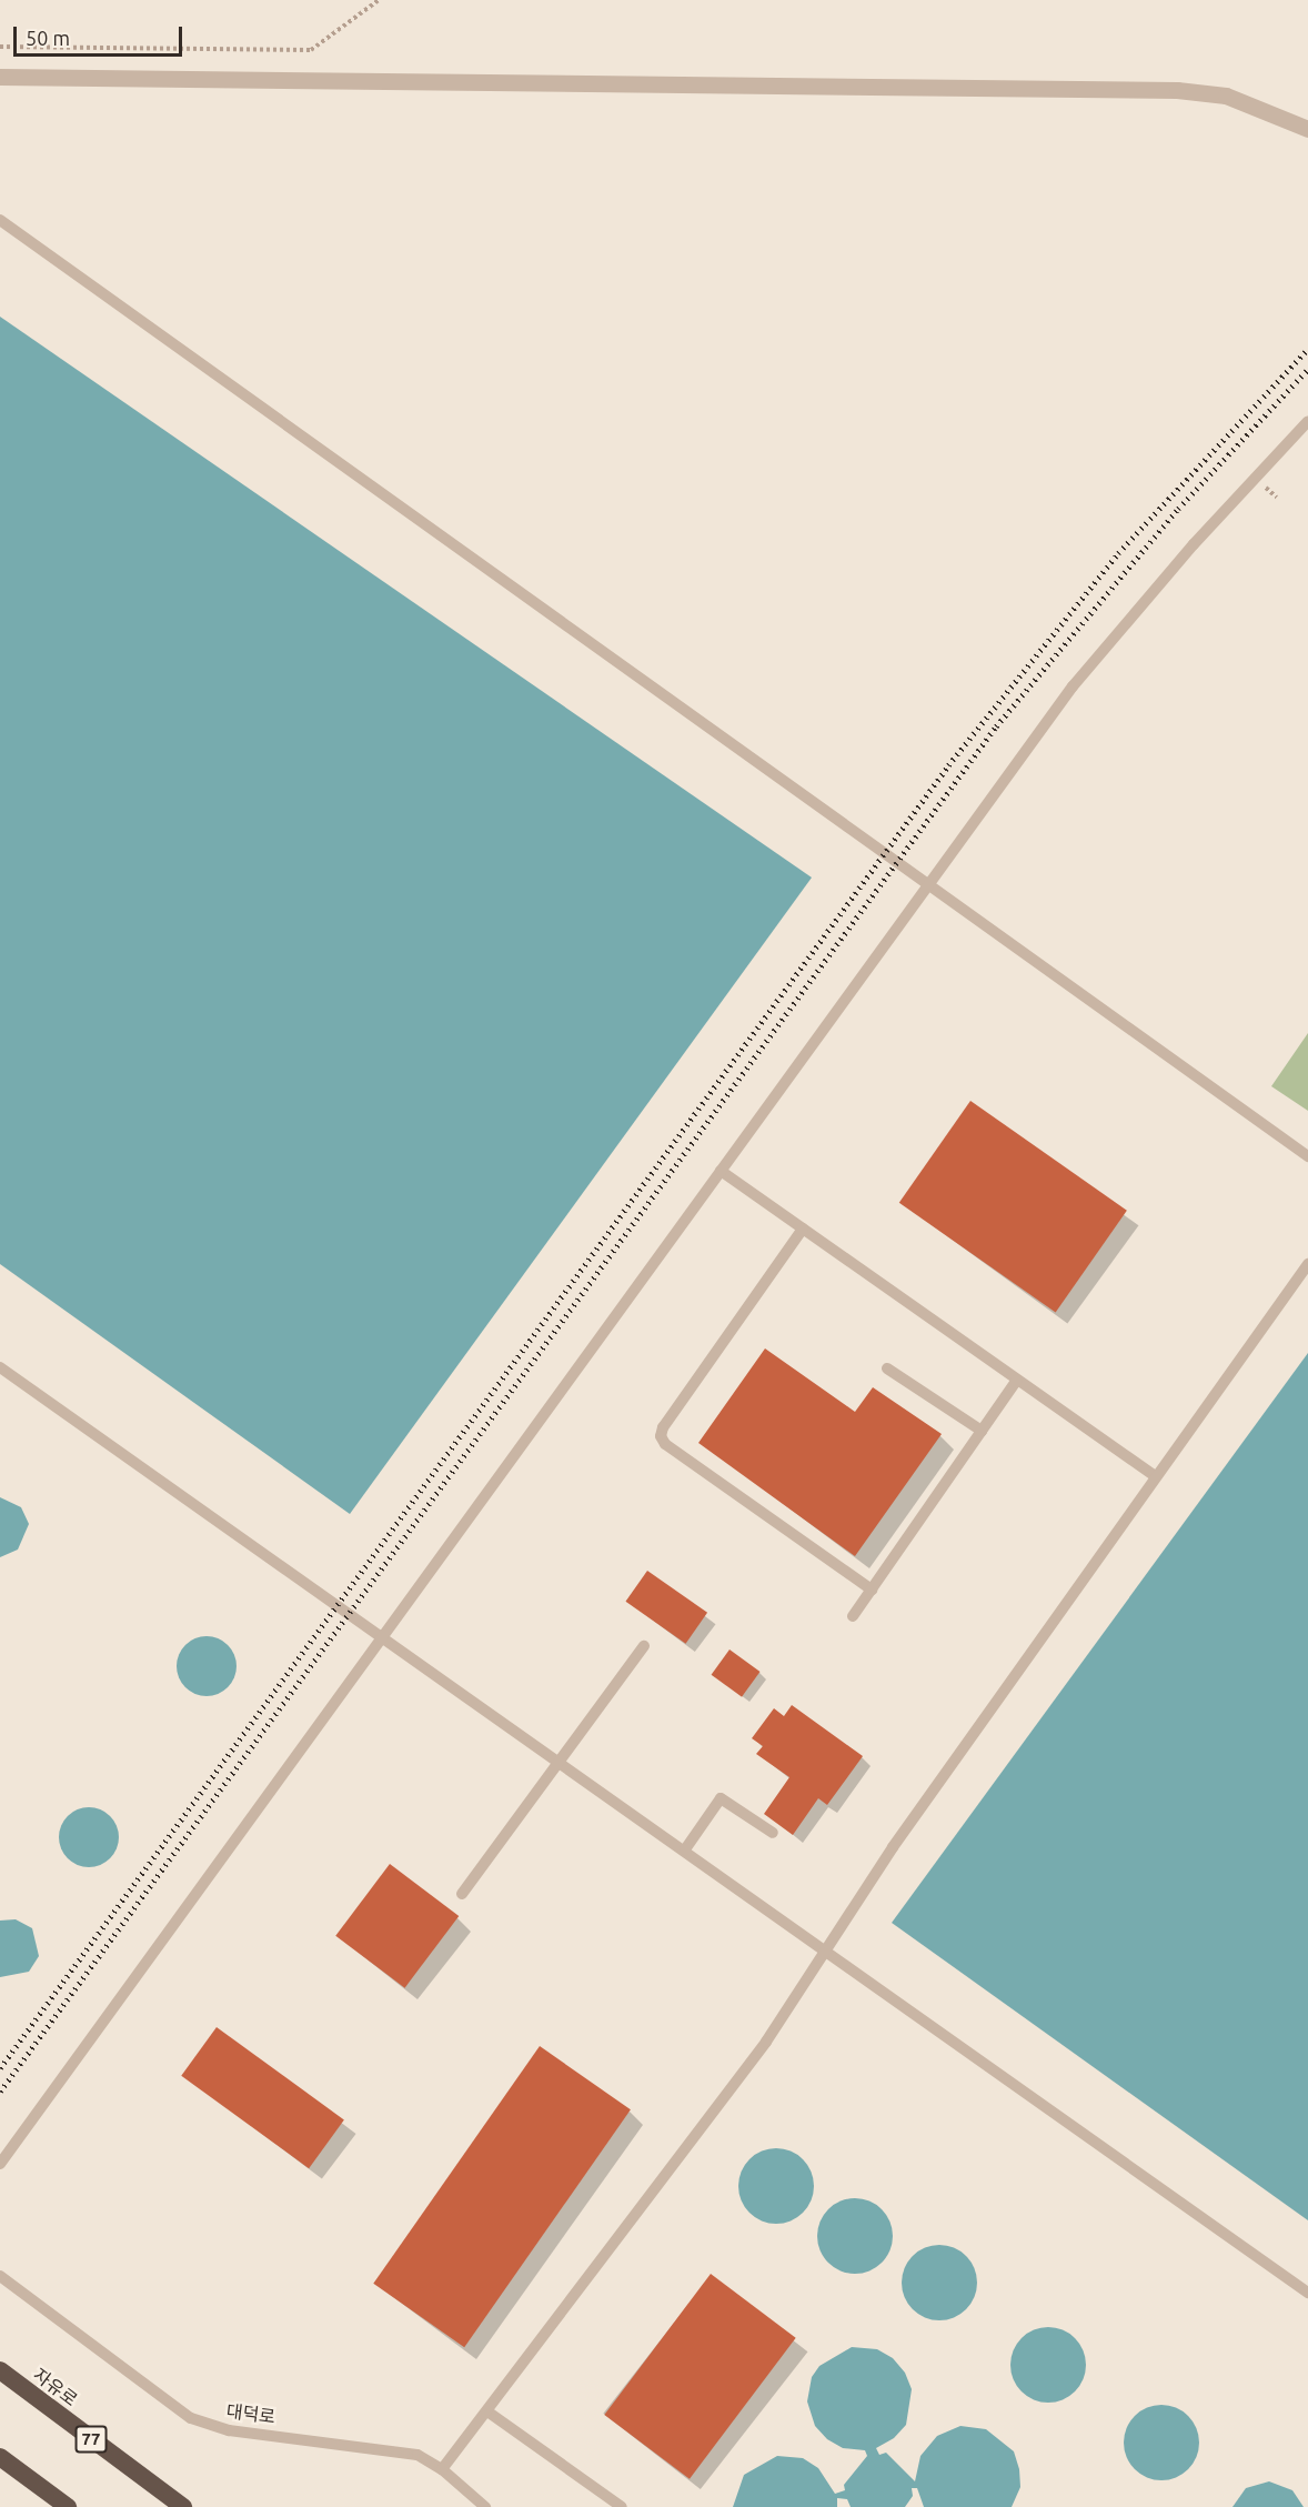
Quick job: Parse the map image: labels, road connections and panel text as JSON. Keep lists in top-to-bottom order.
{
  "streets": {
    "highway": ["자유로", "77"],
    "lane": ["대덕로"]
  },
  "scale_bar": "50 m"
}
